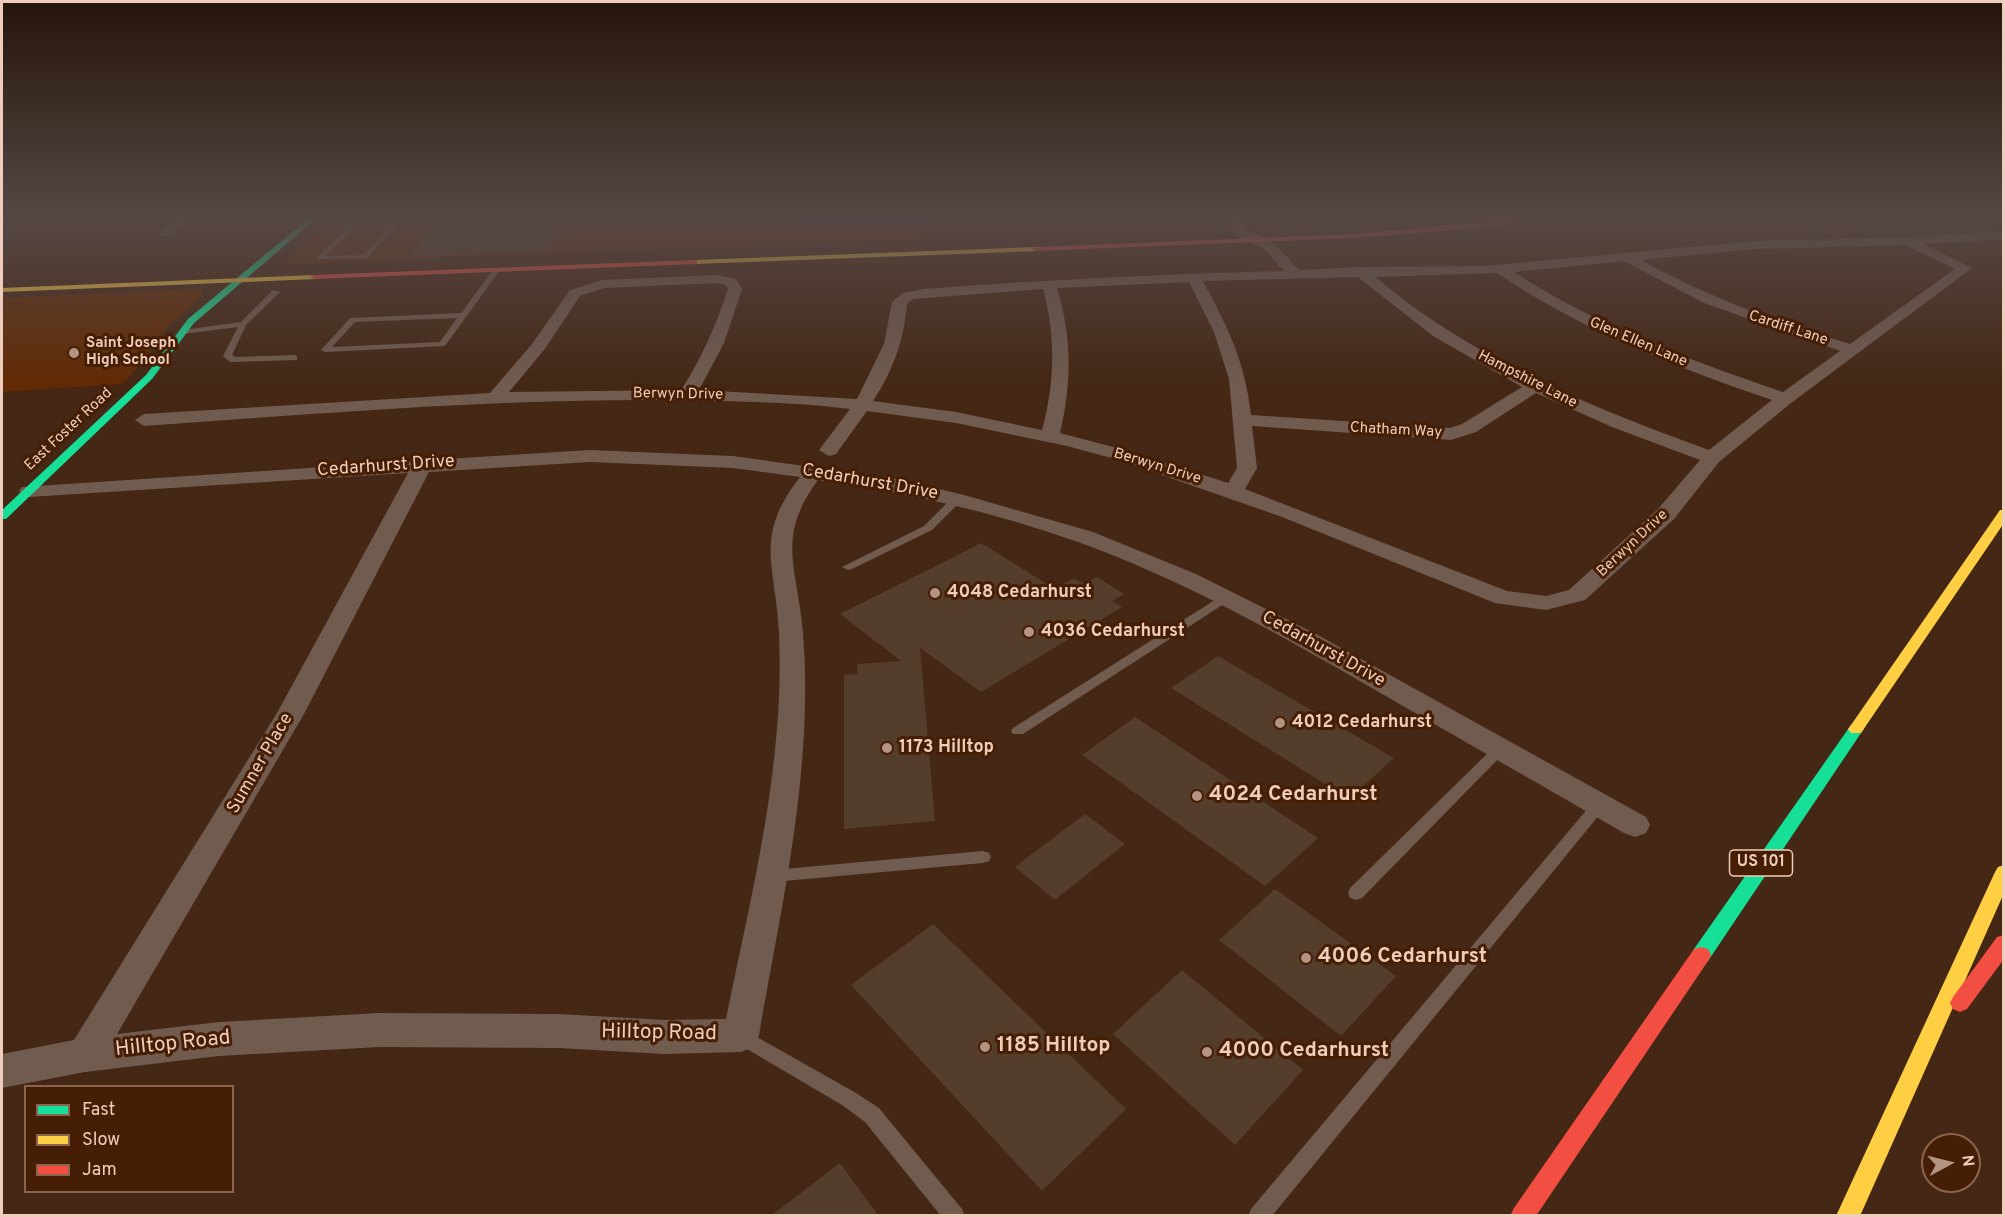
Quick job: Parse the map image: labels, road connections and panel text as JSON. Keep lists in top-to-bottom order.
{
  "streets": {
    "main road": ["East Foster Road", "US 101"],
    "street": [
      "Cardiff Lane",
      "Glen Ellen Lane",
      "Hampshire Lane",
      "Berwyn Drive",
      "Chatham Way",
      "Cedarhurst Drive",
      "Sumner Place",
      "Hilltop Road"
    ]
  },
  "crossings": [
    ["Cardiff Lane", "Berwyn Drive"],
    ["Glen Ellen Lane", "Berwyn Drive"],
    ["Hampshire Lane", "Berwyn Drive"],
    ["Hampshire Lane", "Chatham Way"],
    ["Berwyn Drive", "Hilltop Road"],
    ["East Foster Road", "Cedarhurst Drive"],
    ["Cedarhurst Drive", "Sumner Place"],
    ["Cedarhurst Drive", "Hilltop Road"],
    ["Sumner Place", "Hilltop Road"]
  ],
  "places": [
    "Saint Joseph High School",
    "4048 Cedarhurst",
    "4036 Cedarhurst",
    "4012 Cedarhurst",
    "1173 Hilltop",
    "4024 Cedarhurst",
    "4006 Cedarhurst",
    "1185 Hilltop",
    "4000 Cedarhurst"
  ],
  "legend": ["Fast", "Slow", "Jam"],
  "north": "right"
}
